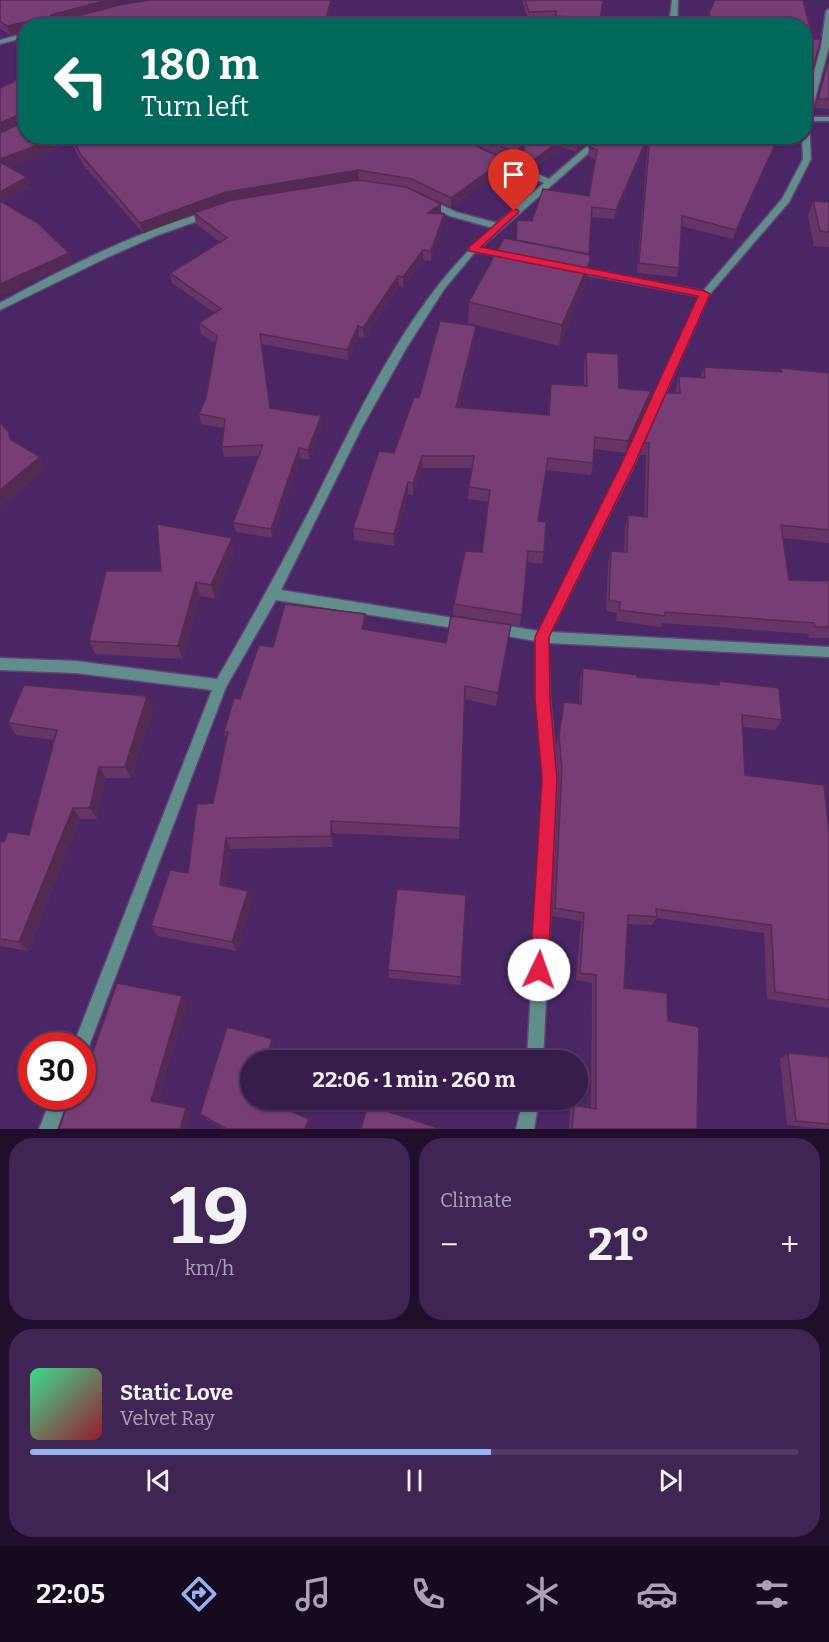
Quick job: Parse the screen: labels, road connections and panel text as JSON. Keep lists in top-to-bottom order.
{
  "page": {
    "turn": ["180 m", "Turn left"],
    "limit": "30",
    "trip": "22:06 · 1 min · 260 m",
    "tile": [
      ["19", "km/h"],
      "Climate"
    ],
    "heat": ["−", "21°", "+"],
    "song": ["Static Love", "Velvet Ray"],
    "tabs": "22:05"
  }
}
